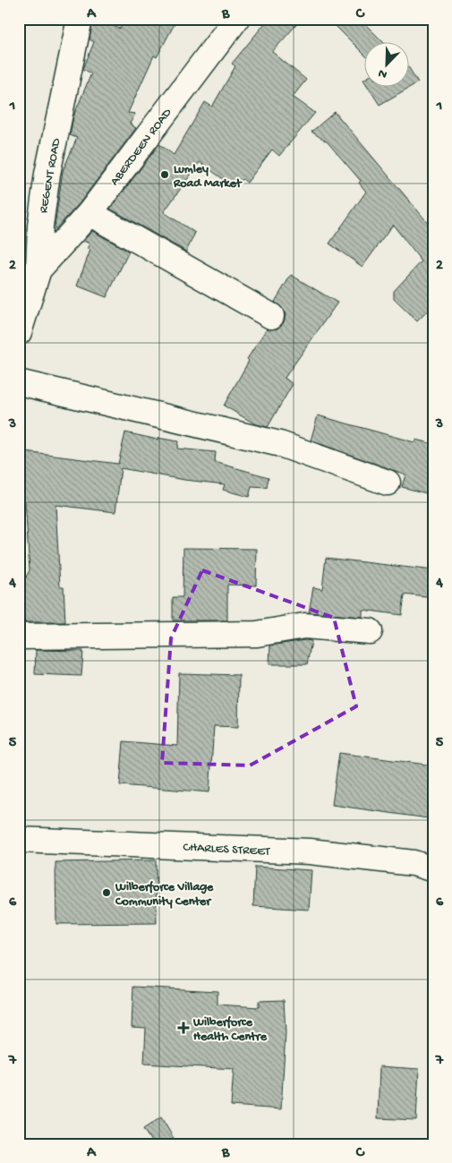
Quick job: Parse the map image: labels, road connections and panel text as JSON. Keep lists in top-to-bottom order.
{
  "streets": {
    "street": ["ABERDEEN ROAD", "REGENT ROAD", "CHARLES STREET"]
  },
  "crossings": [
    ["ABERDEEN ROAD", "REGENT ROAD"]
  ],
  "places": {
    "other": ["Lumley Road Market", "Wilberforce Village Community Center"],
    "health": ["Wilberforce Health Centre"]
  },
  "north": "bottom left",
  "grid": {
    "columns": ["A", "B", "C"],
    "rows": [
      "1",
      "2",
      "3",
      "4",
      "5",
      "6",
      "7"
    ]
  }
}
